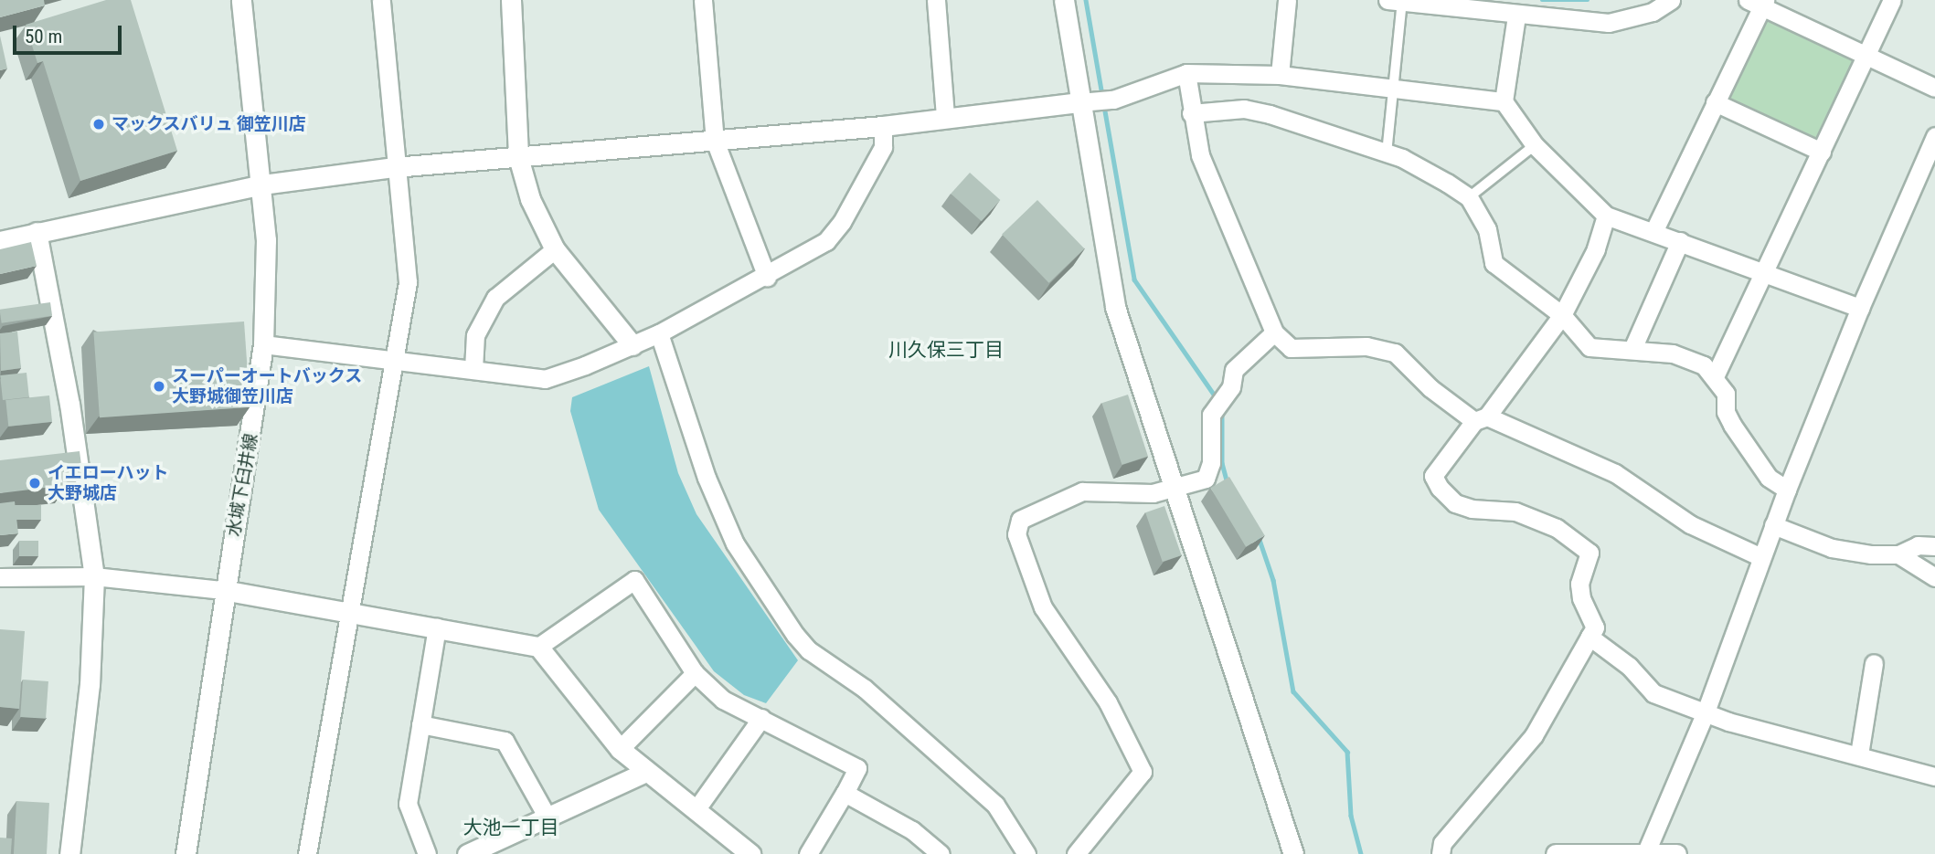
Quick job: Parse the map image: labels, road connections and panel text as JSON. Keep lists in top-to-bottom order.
{
  "streets": {
    "street": ["水城下臼井線"]
  },
  "districts": ["川久保三丁目", "大池一丁目"],
  "places": ["マックスバリュ 御笠川店", "スーパーオートバックス 大野城御笠川店", "イエローハット 大野城店"],
  "scale_bar": "50 m"
}
